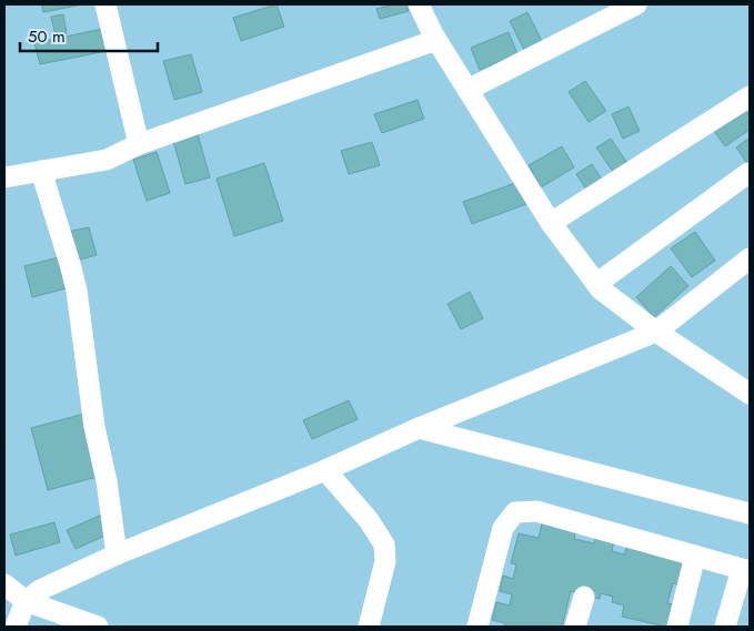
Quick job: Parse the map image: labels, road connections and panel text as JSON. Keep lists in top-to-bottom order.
{
  "scale_bar": "50 m"
}
